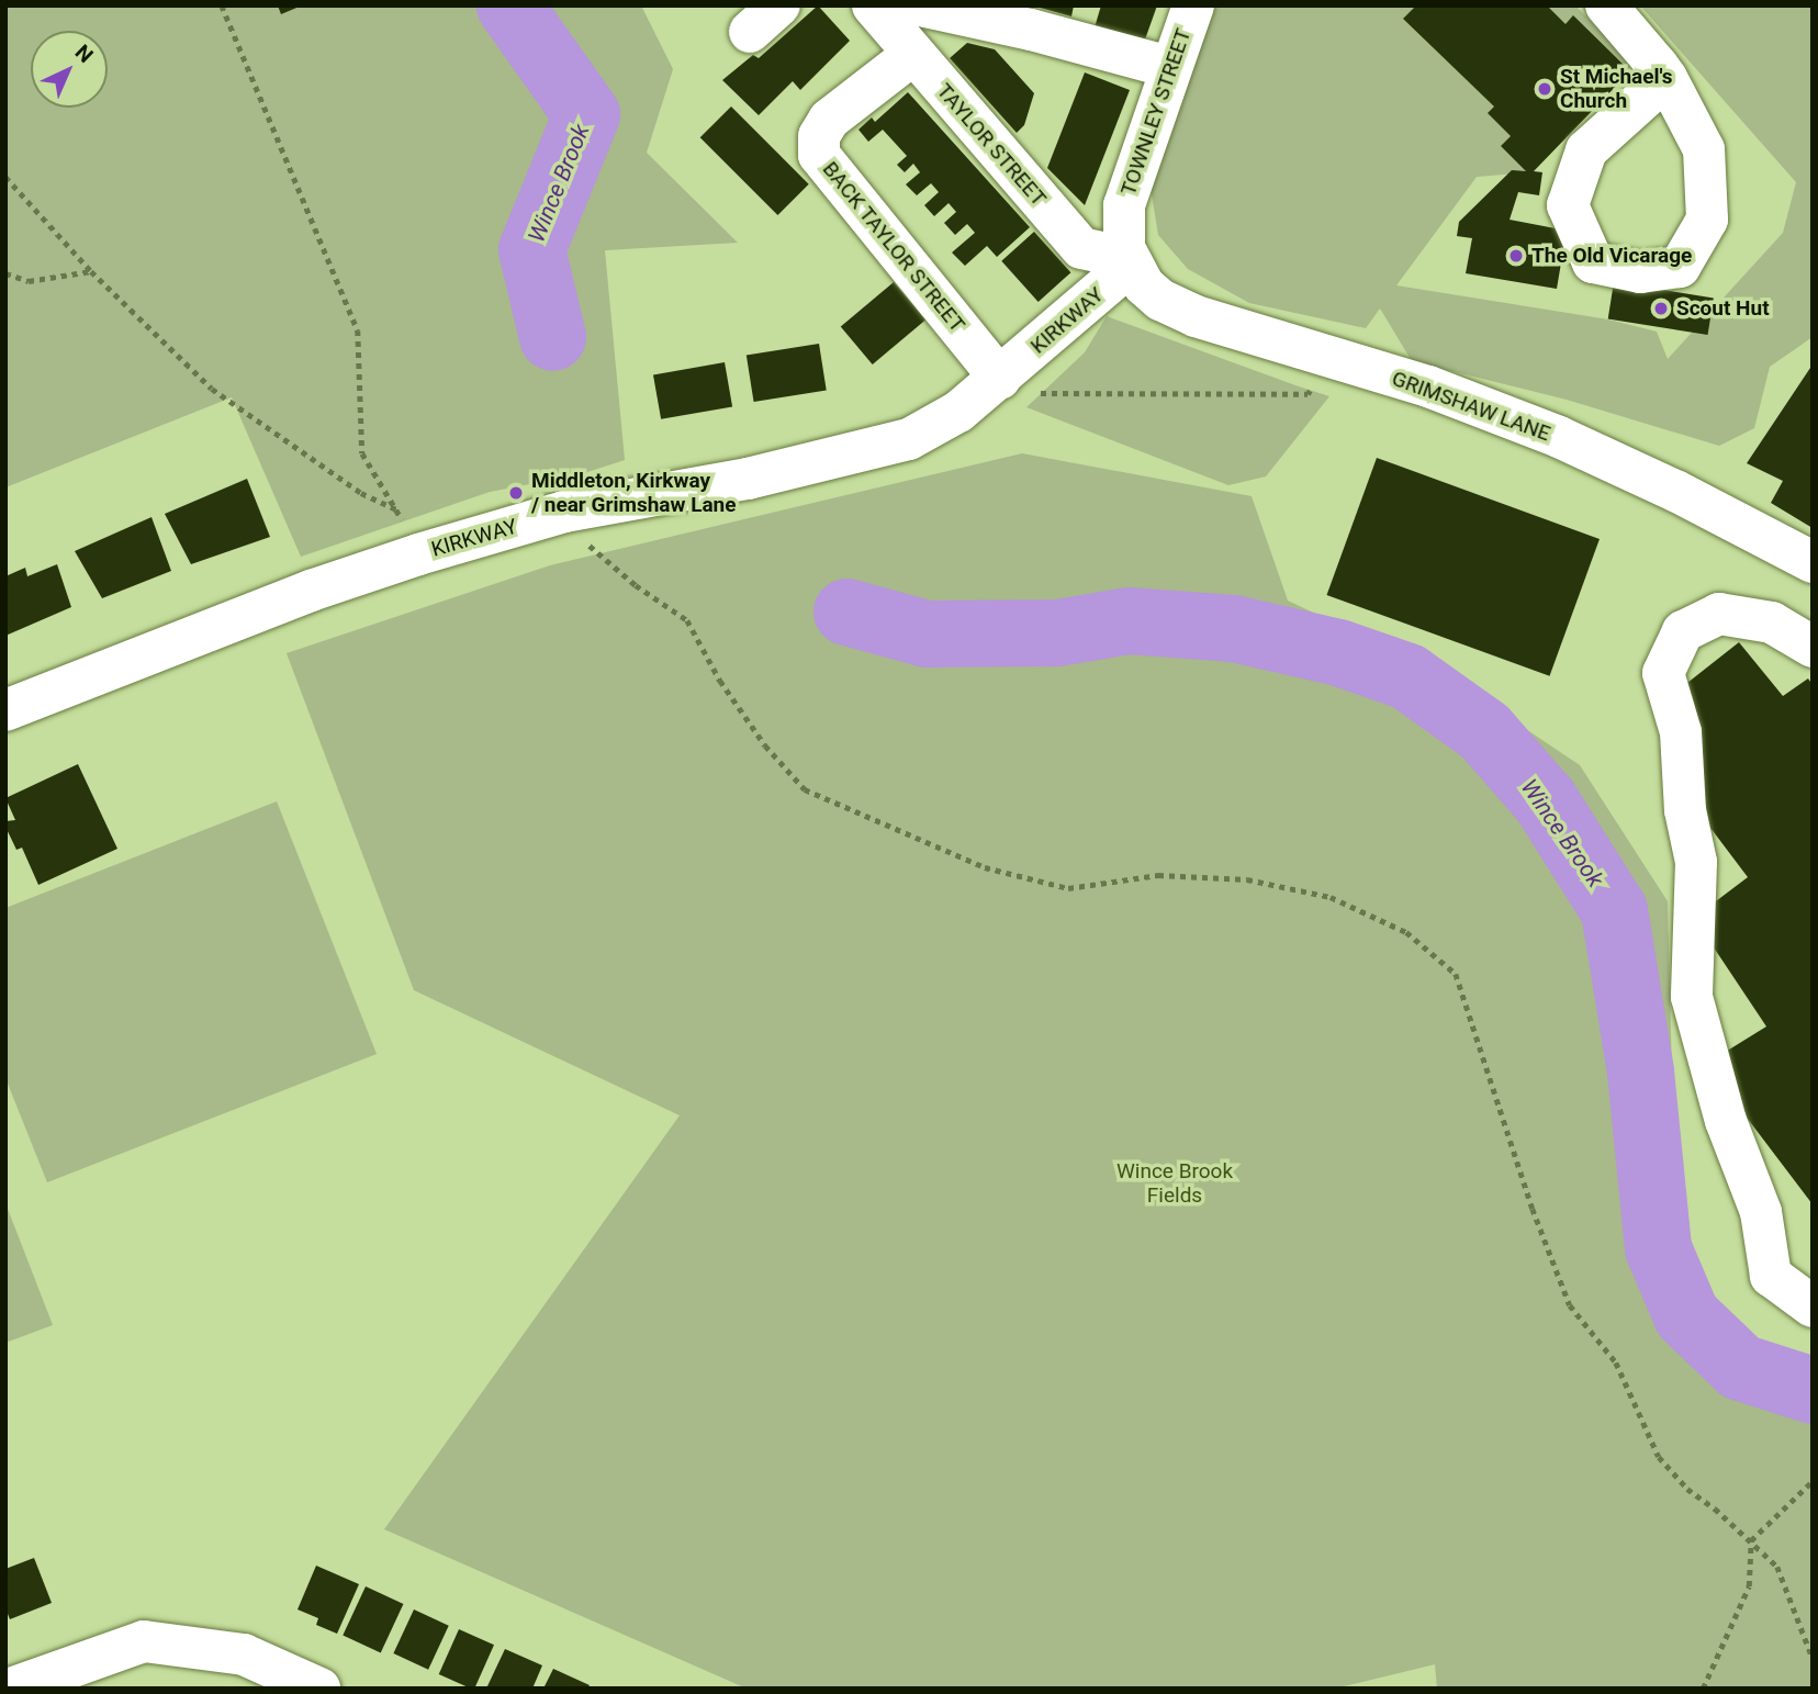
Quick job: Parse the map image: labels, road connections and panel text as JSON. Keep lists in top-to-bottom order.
{
  "streets": {
    "street": [
      "TOWNLEY STREET",
      "TAYLOR STREET",
      "BACK TAYLOR STREET",
      "KIRKWAY",
      "GRIMSHAW LANE"
    ]
  },
  "crossings": [
    ["TOWNLEY STREET", "TAYLOR STREET"],
    ["TOWNLEY STREET", "KIRKWAY"],
    ["TOWNLEY STREET", "GRIMSHAW LANE"],
    ["TAYLOR STREET", "BACK TAYLOR STREET"],
    ["TAYLOR STREET", "KIRKWAY"],
    ["TAYLOR STREET", "GRIMSHAW LANE"],
    ["BACK TAYLOR STREET", "KIRKWAY"],
    ["KIRKWAY", "GRIMSHAW LANE"]
  ],
  "water": ["Wince Brook"],
  "parks": ["Wince Brook Fields"],
  "places": [
    "St Michael's Church",
    "The Old Vicarage",
    "Scout Hut",
    "Middleton, Kirkway / near Grimshaw Lane"
  ],
  "north": "top right"
}
